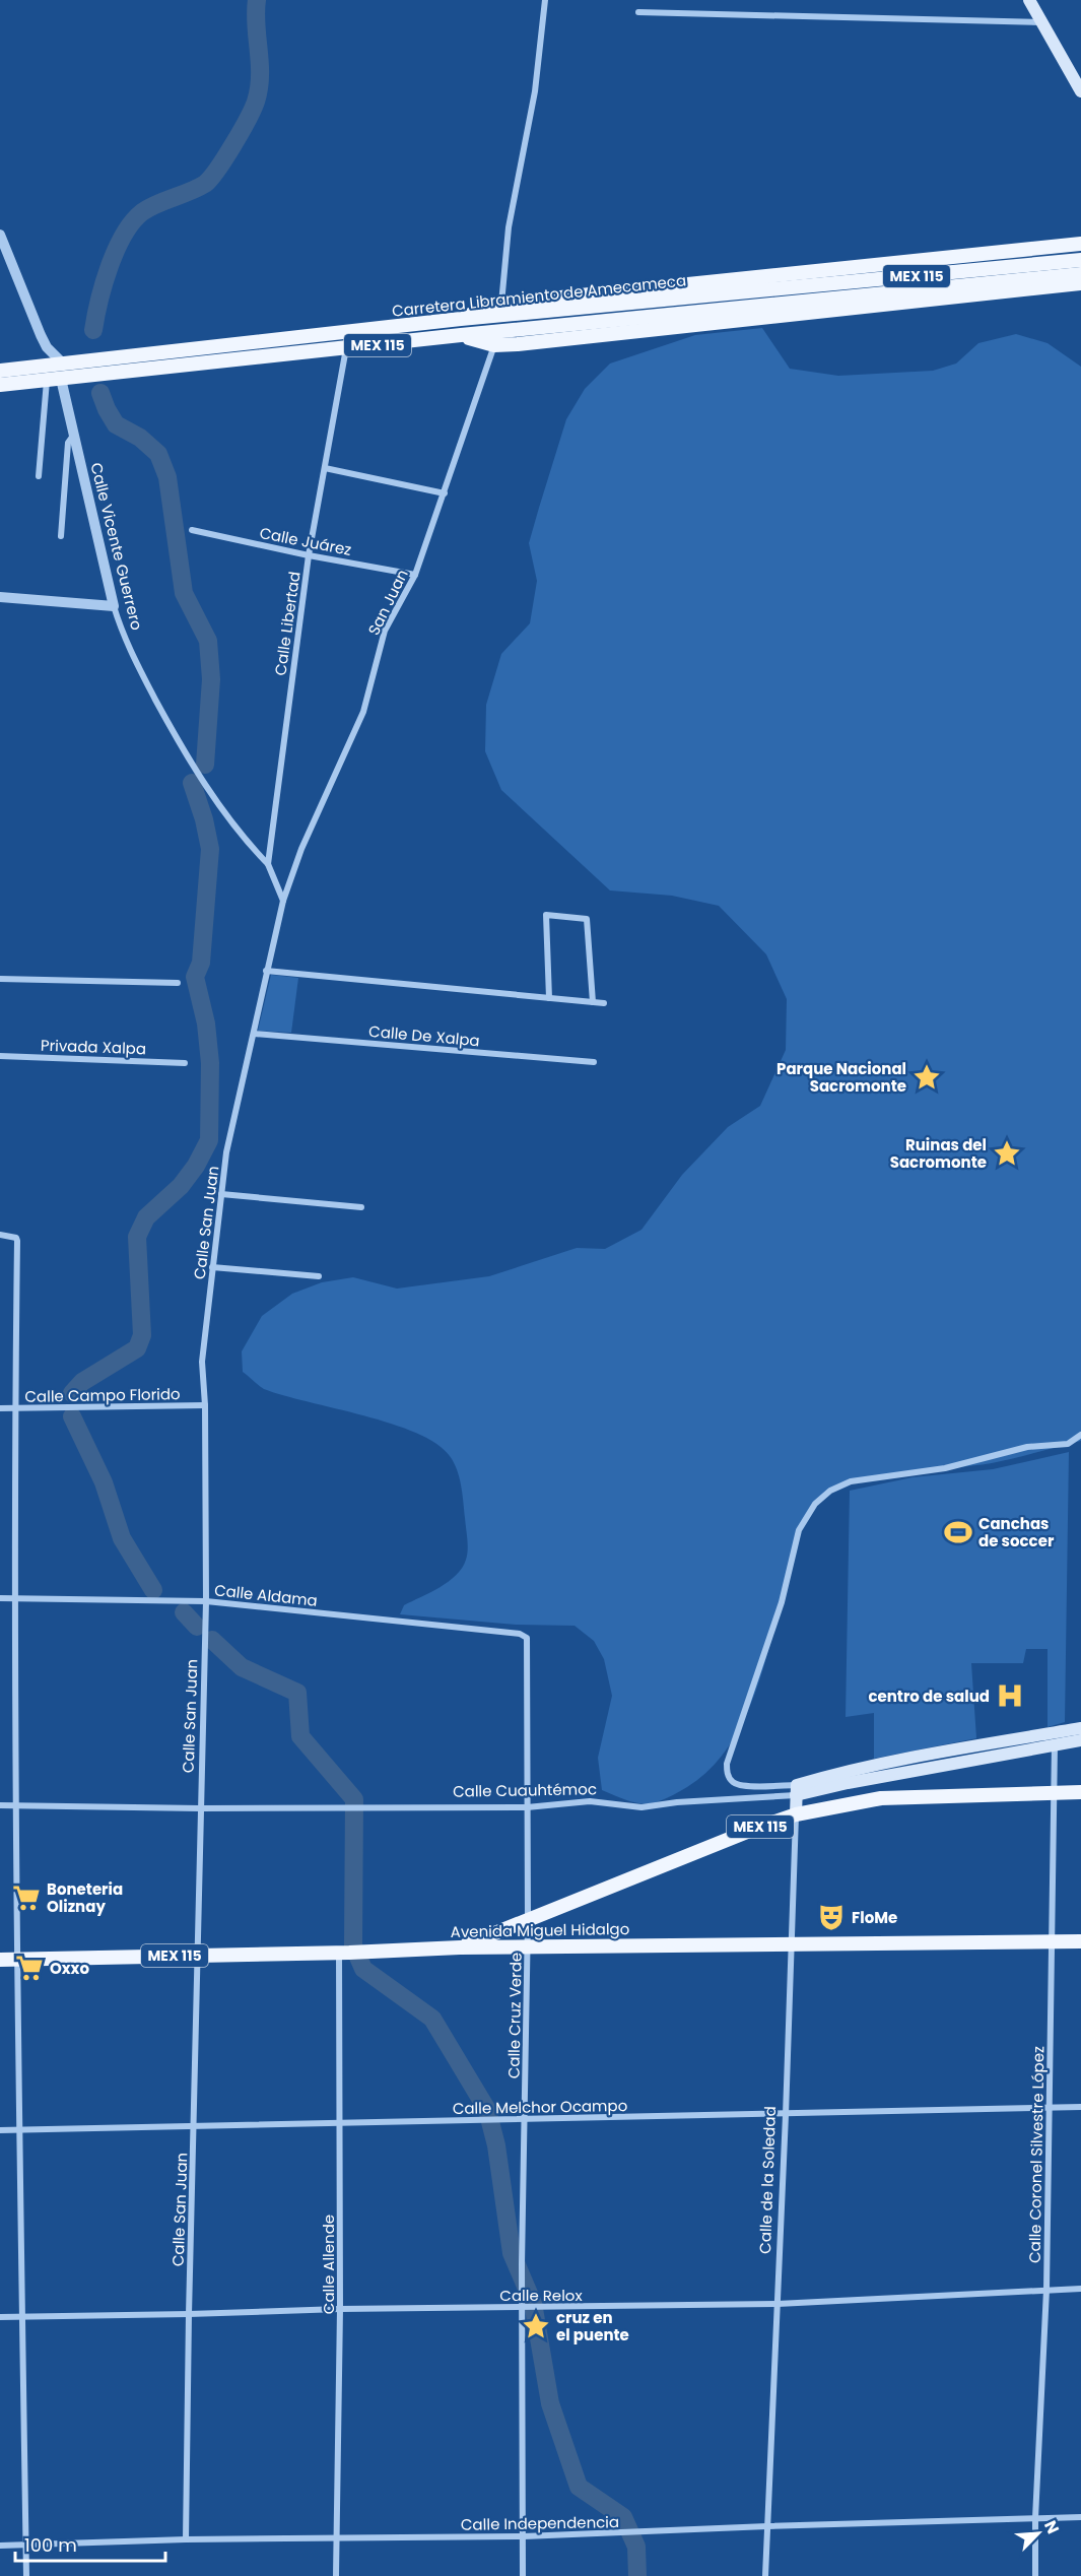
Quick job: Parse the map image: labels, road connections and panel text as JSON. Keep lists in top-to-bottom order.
{
  "streets": {
    "main road": [
      "MEX 115",
      "Carretera Libramiento de Amecameca",
      "Calle Cuauhtémoc",
      "Avenida Miguel Hidalgo",
      "Calle de la Soledad"
    ],
    "street": [
      "Calle Juárez",
      "Calle Vicente Guerrero",
      "San Juan",
      "Calle Libertad",
      "Calle De Xalpa",
      "Privada Xalpa",
      "Calle San Juan",
      "Calle Campo Florido",
      "Calle Aldama",
      "Calle Cruz Verde",
      "Calle Melchor Ocampo",
      "Calle Coronel Silvestre López",
      "Calle Allende",
      "Calle Relox",
      "Calle Independencia"
    ]
  },
  "crossings": [
    ["MEX 115", "Avenida Miguel Hidalgo"],
    ["MEX 115", "Calle Cruz Verde"],
    ["MEX 115", "Calle Coronel Silvestre López"],
    ["MEX 115", "Calle de la Soledad"],
    ["Carretera Libramiento de Amecameca", "Calle Vicente Guerrero"],
    ["Carretera Libramiento de Amecameca", "Calle Libertad"],
    ["Calle Juárez", "San Juan"],
    ["Calle Juárez", "Calle Libertad"],
    ["Calle Vicente Guerrero", "Calle Libertad"],
    ["San Juan", "Calle San Juan"],
    ["Calle De Xalpa", "Calle San Juan"],
    ["Calle San Juan", "Calle Campo Florido"],
    ["Calle San Juan", "Calle Aldama"],
    ["Calle San Juan", "Calle Cuauhtémoc"],
    ["Calle San Juan", "Avenida Miguel Hidalgo"],
    ["Calle San Juan", "Calle Melchor Ocampo"],
    ["Calle San Juan", "Calle Relox"],
    ["Calle San Juan", "Calle Independencia"],
    ["Calle Aldama", "Calle Cruz Verde"],
    ["Calle Cuauhtémoc", "Calle Cruz Verde"],
    ["Calle Cuauhtémoc", "Calle Coronel Silvestre López"],
    ["Calle Cuauhtémoc", "Calle de la Soledad"],
    ["Avenida Miguel Hidalgo", "Calle Cruz Verde"],
    ["Avenida Miguel Hidalgo", "Calle Coronel Silvestre López"],
    ["Avenida Miguel Hidalgo", "Calle de la Soledad"],
    ["Avenida Miguel Hidalgo", "Calle Allende"],
    ["Calle Cruz Verde", "Calle Melchor Ocampo"],
    ["Calle Cruz Verde", "Calle Relox"],
    ["Calle Cruz Verde", "Calle Independencia"],
    ["Calle Melchor Ocampo", "Calle Coronel Silvestre López"],
    ["Calle Melchor Ocampo", "Calle de la Soledad"],
    ["Calle Melchor Ocampo", "Calle Allende"],
    ["Calle Coronel Silvestre López", "Calle Relox"],
    ["Calle Coronel Silvestre López", "Calle Independencia"],
    ["Calle de la Soledad", "Calle Relox"],
    ["Calle de la Soledad", "Calle Independencia"],
    ["Calle Allende", "Calle Relox"],
    ["Calle Allende", "Calle Independencia"]
  ],
  "places": {
    "place": ["Parque Nacional Sacromonte", "Ruinas del Sacromonte", "cruz en el puente"],
    "sports": ["Canchas de soccer"],
    "hospital": ["centro de salud"],
    "supermarket": ["Boneteria Oliznay", "Oxxo"],
    "theatre": ["FloMe"]
  },
  "scale_bar": "100 m",
  "north": "top right"
}
